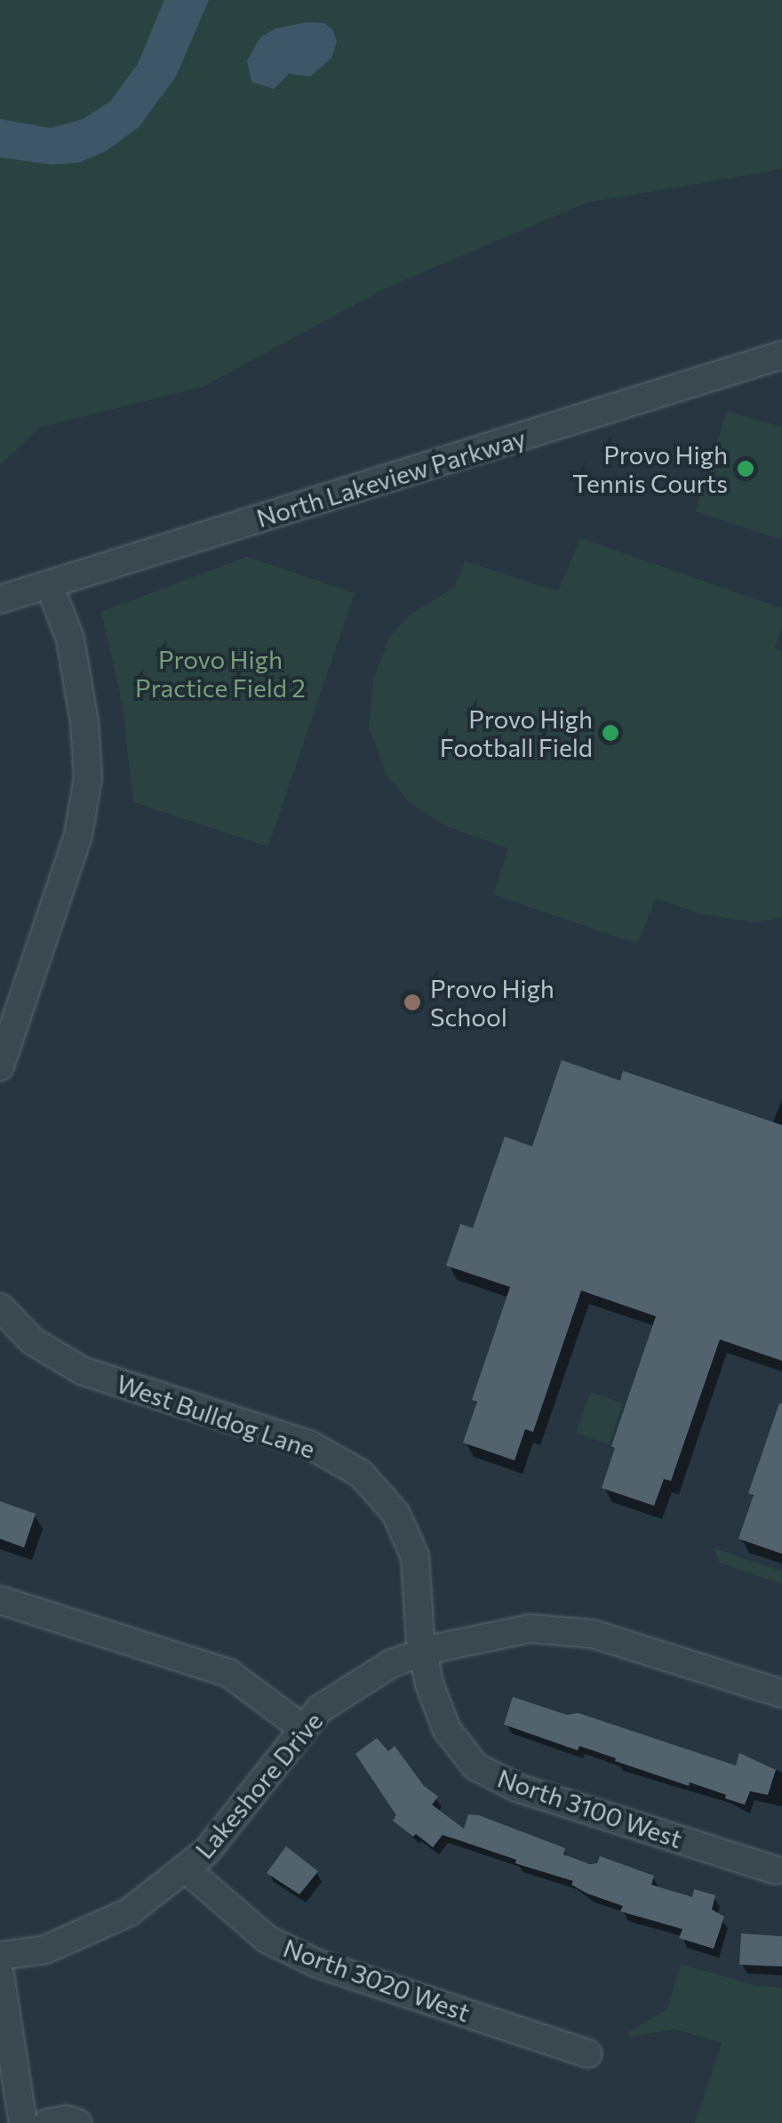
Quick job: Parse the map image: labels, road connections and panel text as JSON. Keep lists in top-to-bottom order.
{
  "streets": {
    "street": [
      "North Lakeview Parkway",
      "West Bulldog Lane",
      "Lakeshore Drive",
      "North 3100 West",
      "North 3020 West"
    ]
  },
  "crossings": [
    ["West Bulldog Lane", "Lakeshore Drive"],
    ["West Bulldog Lane", "North 3100 West"],
    ["Lakeshore Drive", "North 3100 West"],
    ["Lakeshore Drive", "North 3020 West"]
  ],
  "parks": ["Provo High Practice Field 2"],
  "places": ["Provo High Tennis Courts", "Provo High Football Field", "Provo High School"]
}
